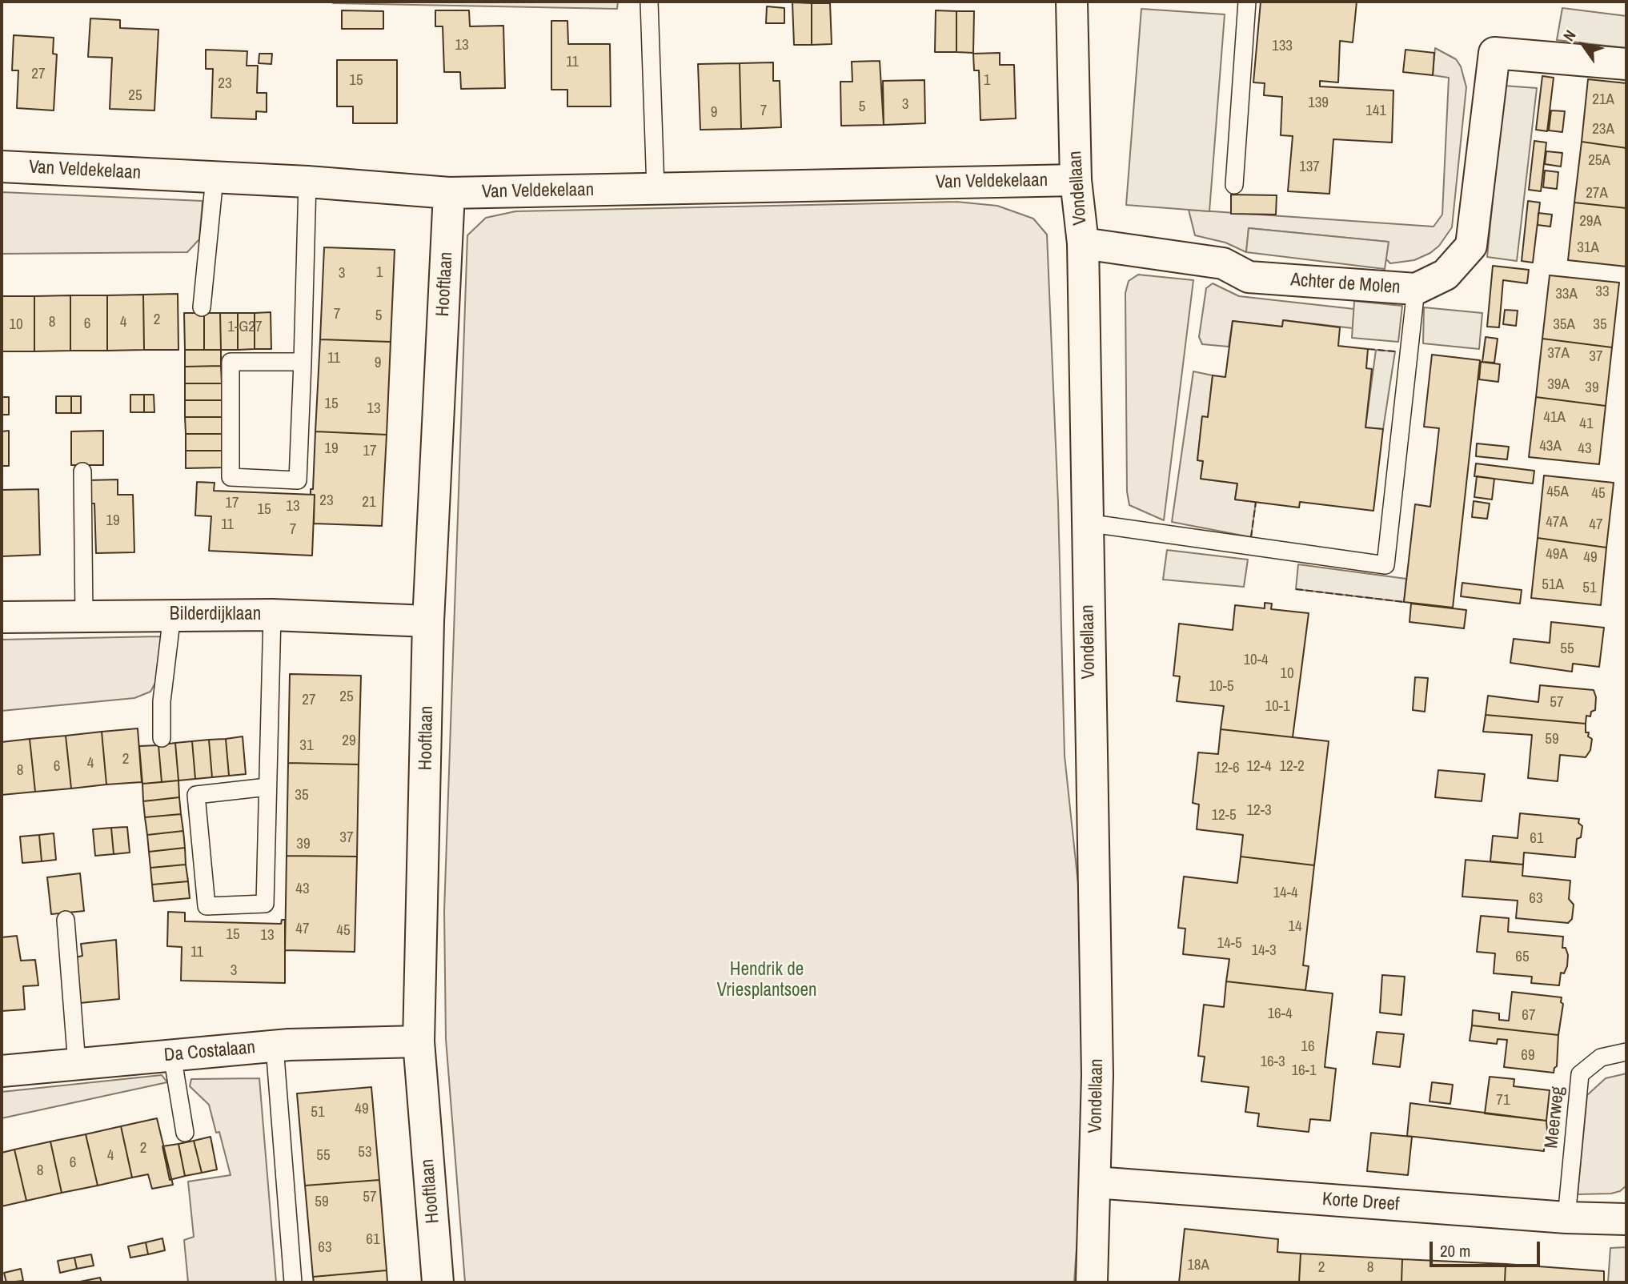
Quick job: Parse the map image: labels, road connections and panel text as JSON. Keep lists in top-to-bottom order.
{
  "streets": {
    "street": [
      "Van Veldekelaan",
      "Vondellaan",
      "Hooftlaan",
      "Achter de Molen",
      "Bilderdijklaan",
      "Da Costalaan",
      "Korte Dreef"
    ],
    "lane": ["Meerweg"]
  },
  "crossings": [
    ["Van Veldekelaan", "Vondellaan"],
    ["Van Veldekelaan", "Hooftlaan"],
    ["Vondellaan", "Achter de Molen"],
    ["Vondellaan", "Korte Dreef"],
    ["Hooftlaan", "Bilderdijklaan"],
    ["Hooftlaan", "Da Costalaan"],
    ["Meerweg", "Korte Dreef"]
  ],
  "parks": ["Hendrik de Vriesplantsoen"],
  "house_numbers": [
    "13",
    "133",
    "11",
    "27",
    "15",
    "1",
    "23",
    "25",
    "21A",
    "139",
    "3",
    "5",
    "7",
    "141",
    "9",
    "23A",
    "25A",
    "137",
    "27A",
    "29A",
    "31A",
    "1",
    "3",
    "33",
    "33A",
    "7",
    "5",
    "2",
    "8",
    "4",
    "6",
    "10",
    "35A",
    "35",
    "1-G27",
    "37A",
    "37",
    "11",
    "9",
    "39A",
    "39",
    "15",
    "13",
    "41A",
    "41",
    "43A",
    "19",
    "43",
    "17",
    "45A",
    "45",
    "23",
    "21",
    "17",
    "13",
    "15",
    "19",
    "47A",
    "11",
    "47",
    "7",
    "49A",
    "49",
    "51A",
    "51",
    "55",
    "10-4",
    "10",
    "10-5",
    "25",
    "27",
    "57",
    "10-1",
    "59",
    "29",
    "31",
    "2",
    "4",
    "6",
    "12-4",
    "12-2",
    "12-6",
    "8",
    "35",
    "12-3",
    "12-5",
    "37",
    "61",
    "39",
    "43",
    "14-4",
    "63",
    "14",
    "47",
    "45",
    "15",
    "13",
    "14-5",
    "14-3",
    "11",
    "65",
    "3",
    "16-4",
    "67",
    "16",
    "69",
    "16-3",
    "16-1",
    "71",
    "49",
    "51",
    "2",
    "53",
    "4",
    "55",
    "6",
    "8",
    "57",
    "59",
    "61",
    "63",
    "18A",
    "2",
    "8"
  ],
  "scale_bar": "20 m",
  "north": "top left"
}
